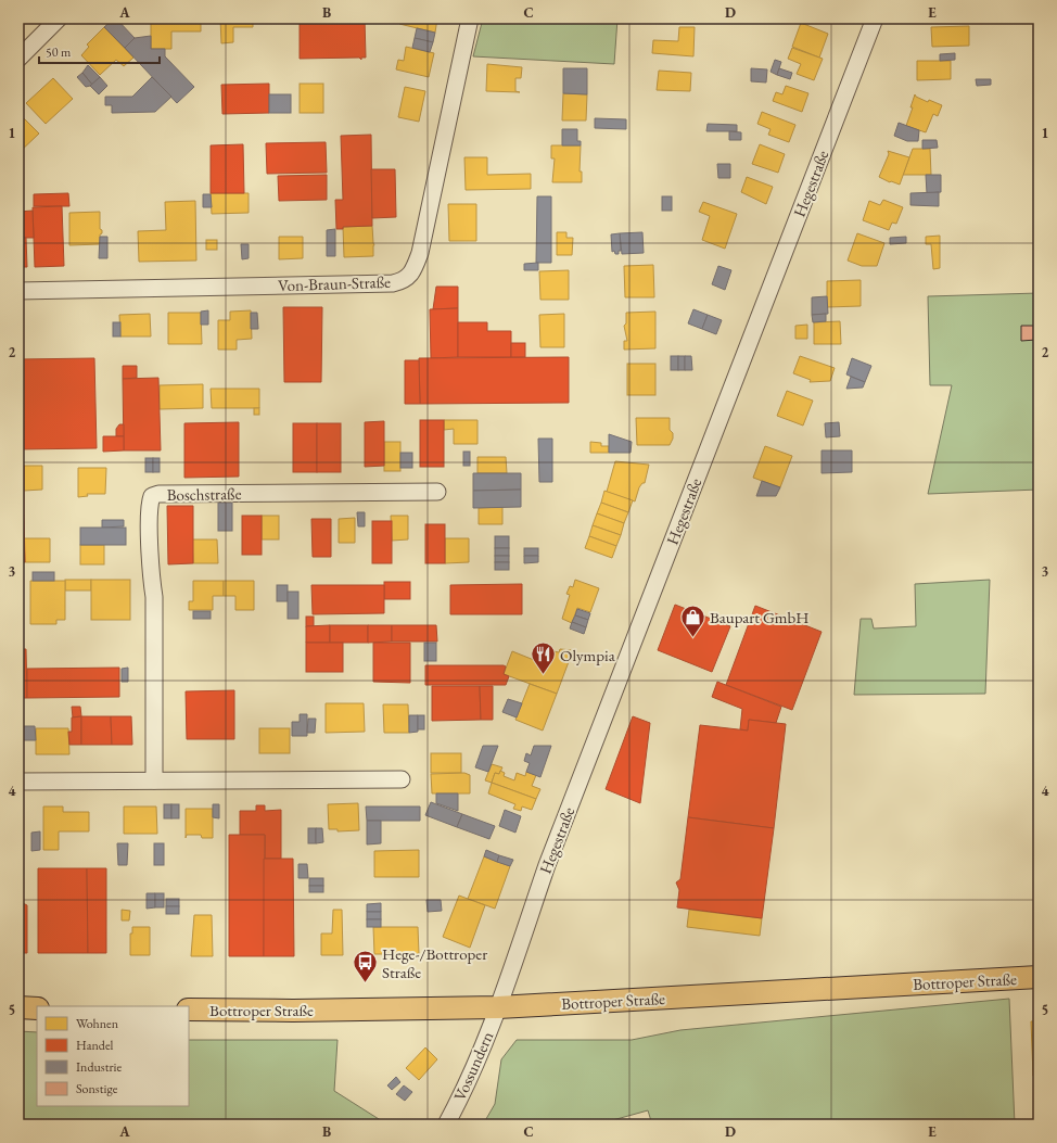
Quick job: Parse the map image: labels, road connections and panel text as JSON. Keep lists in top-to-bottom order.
{
  "streets": {
    "main road": ["Bottroper Straße"],
    "street": [
      "Hegestraße",
      "Von-Braun-Straße",
      "Boschstraße",
      "Vossundern"
    ]
  },
  "crossings": [
    ["Hegestraße", "Bottroper Straße"],
    ["Hegestraße", "Vossundern"],
    ["Bottroper Straße", "Vossundern"]
  ],
  "places": {
    "shop": ["Baupart GmbH"],
    "restaurant": ["Olympia"],
    "bus stop": ["Hege-/Bottroper Straße"]
  },
  "legend": [
    "Wohnen",
    "Handel",
    "Industrie",
    "Sonstige"
  ],
  "scale_bar": "50 m",
  "grid": {
    "columns": [
      "A",
      "B",
      "C",
      "D",
      "E"
    ],
    "rows": [
      "1",
      "2",
      "3",
      "4",
      "5"
    ]
  }
}
